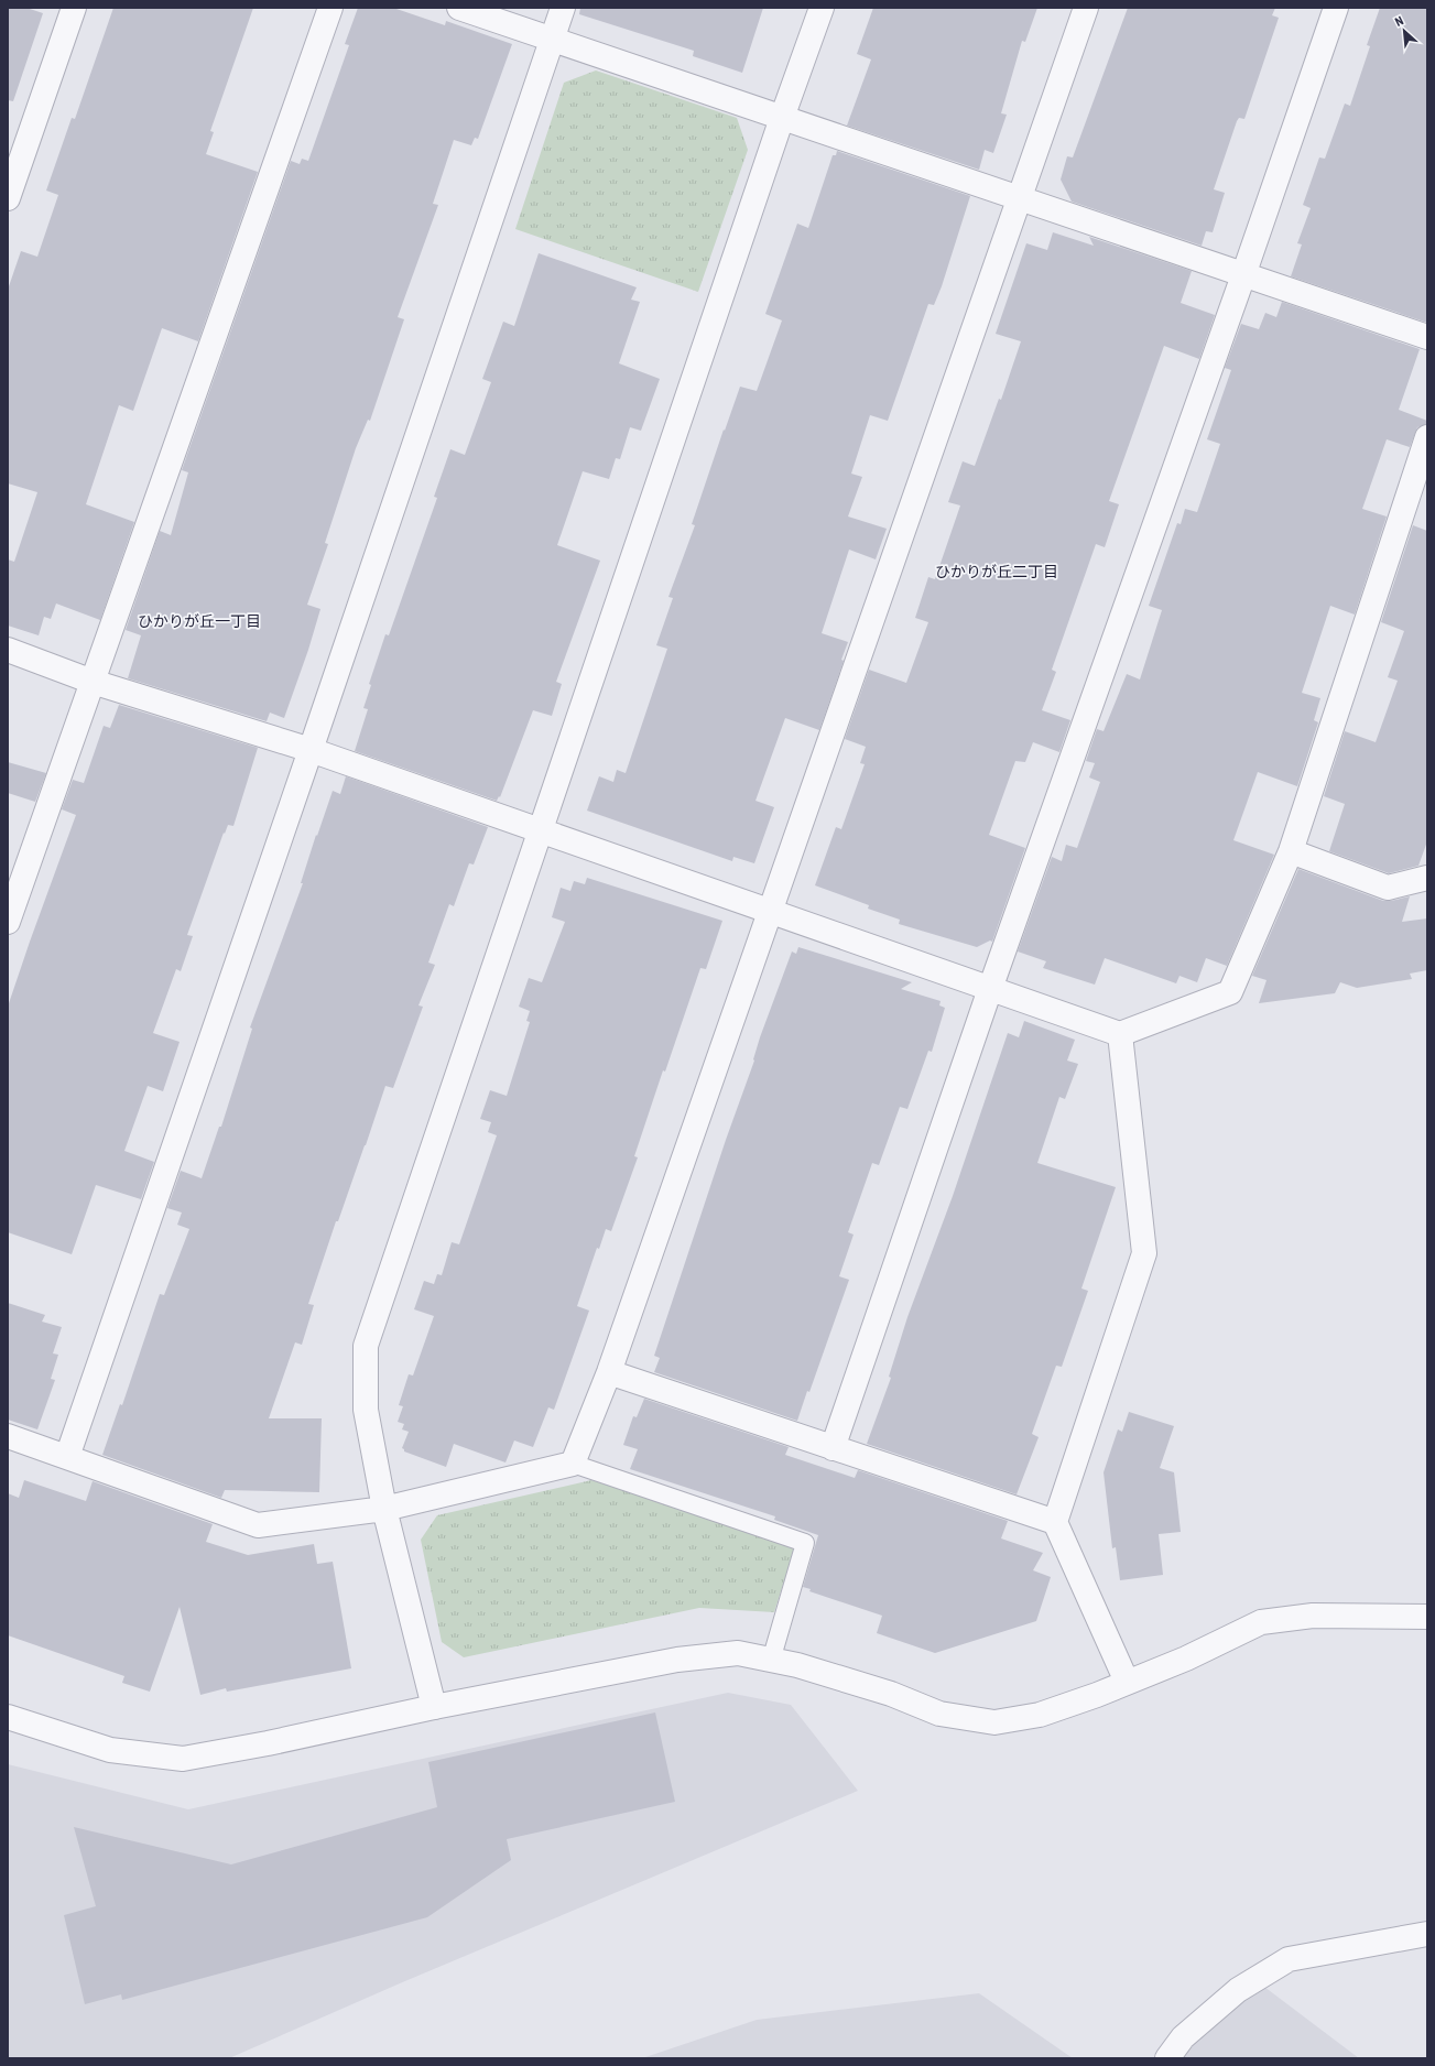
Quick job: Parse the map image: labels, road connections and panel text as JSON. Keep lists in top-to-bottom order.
{
  "districts": ["ひかりが丘二丁目", "ひかりが丘一丁目"],
  "north": "top left"
}
